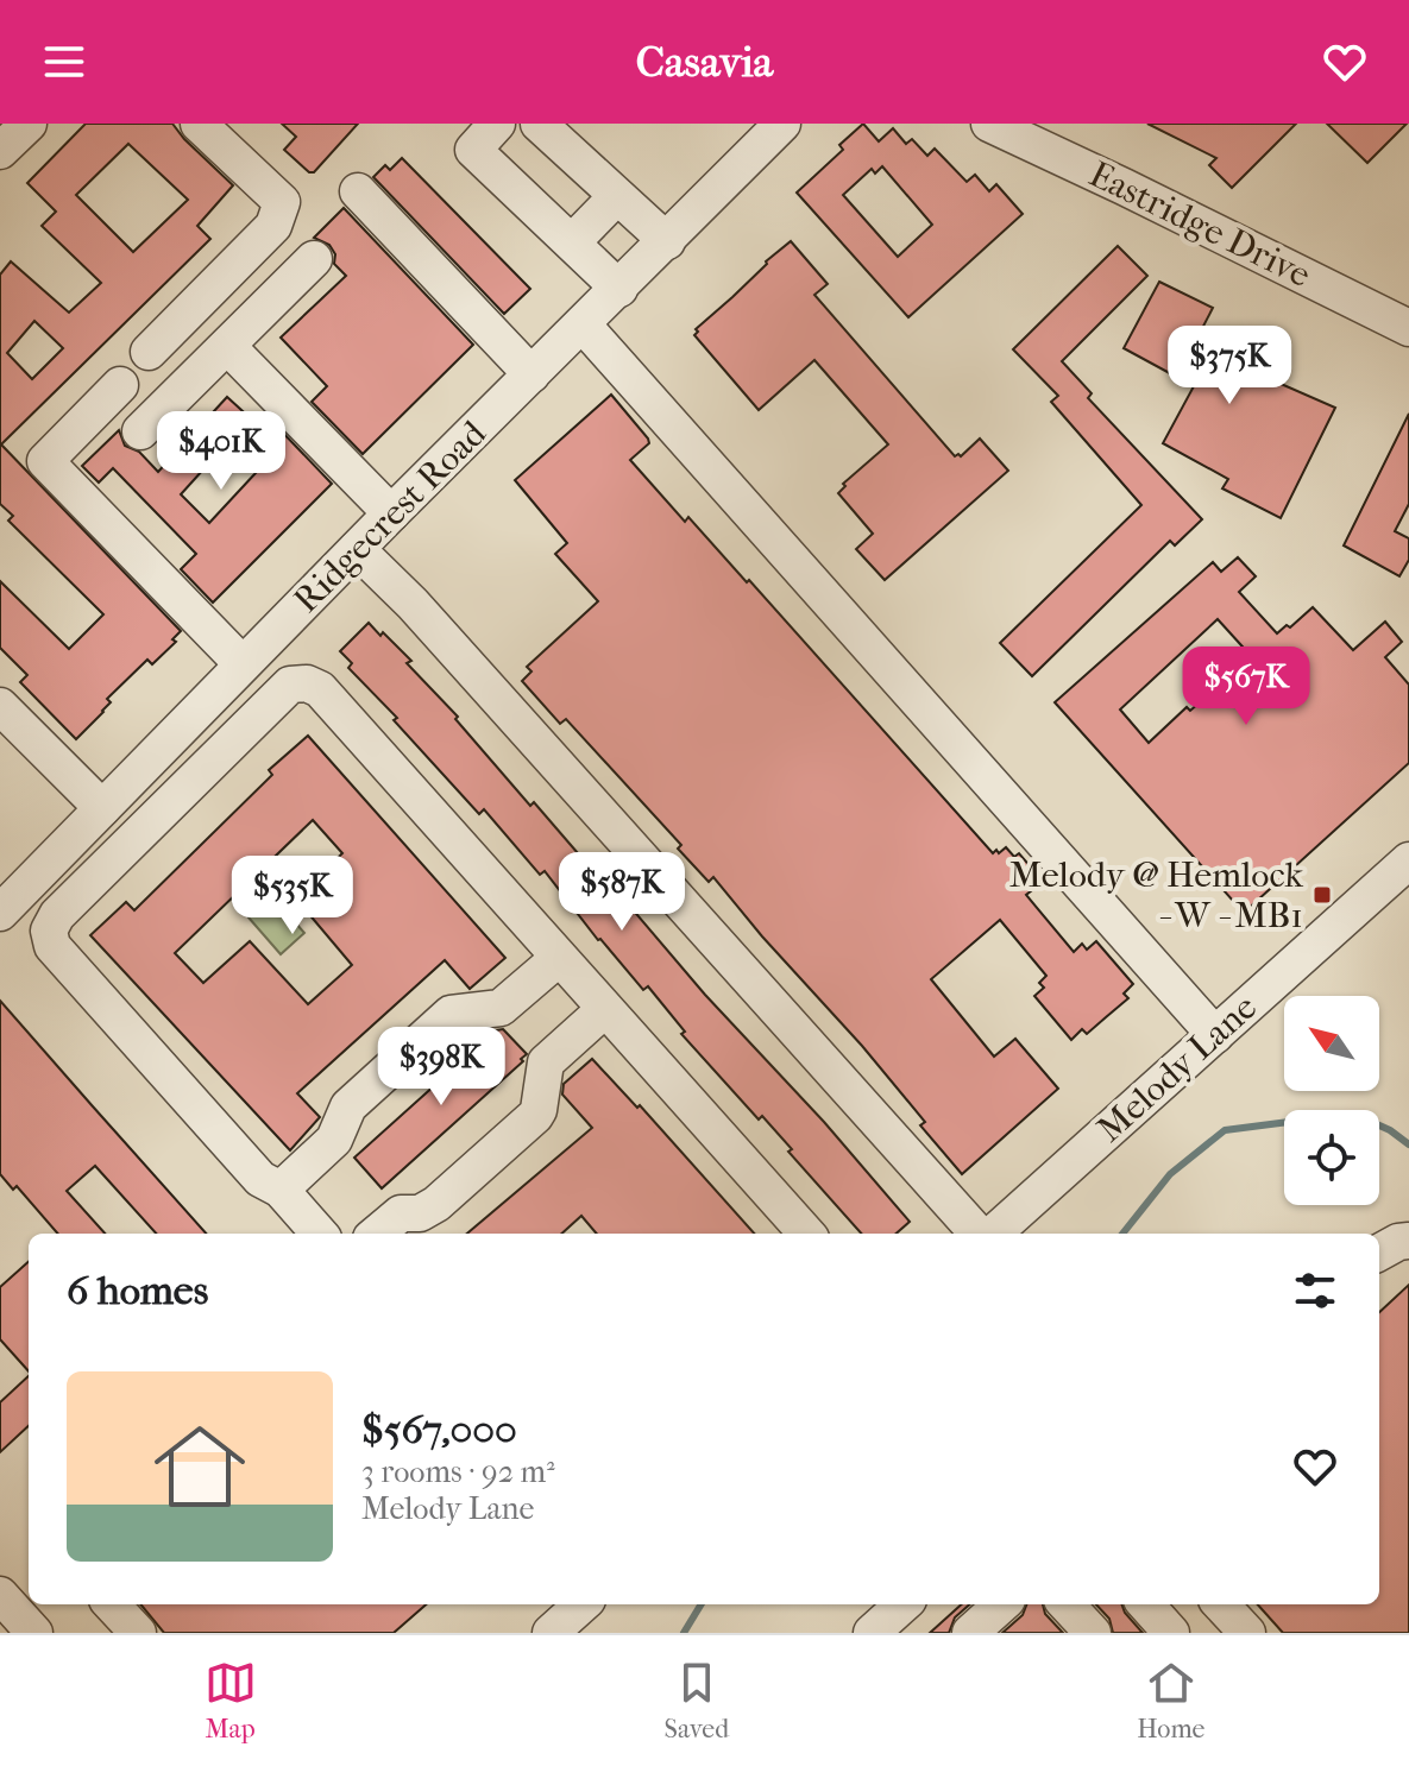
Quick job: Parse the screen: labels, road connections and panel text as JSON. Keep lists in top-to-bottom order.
{
  "streets": {
    "street": ["Eastridge Drive", "Ridgecrest Road", "Melody Lane"]
  },
  "places": {
    "transit": ["Melody @ Hemlock - W - MB1"]
  },
  "north": "top left",
  "page": {
    "header": "Casavia",
    "price": [
      "$375K",
      "$401K",
      "$567K",
      "$587K",
      "$535K",
      "$398K"
    ],
    "heading": "6 homes",
    "list": [
      {
        "name": "$567,000",
        "note": "3 rooms · 92 m² · Melody Lane"
      }
    ],
    "tabs": ["Map", "Saved", "Home"]
  }
}
